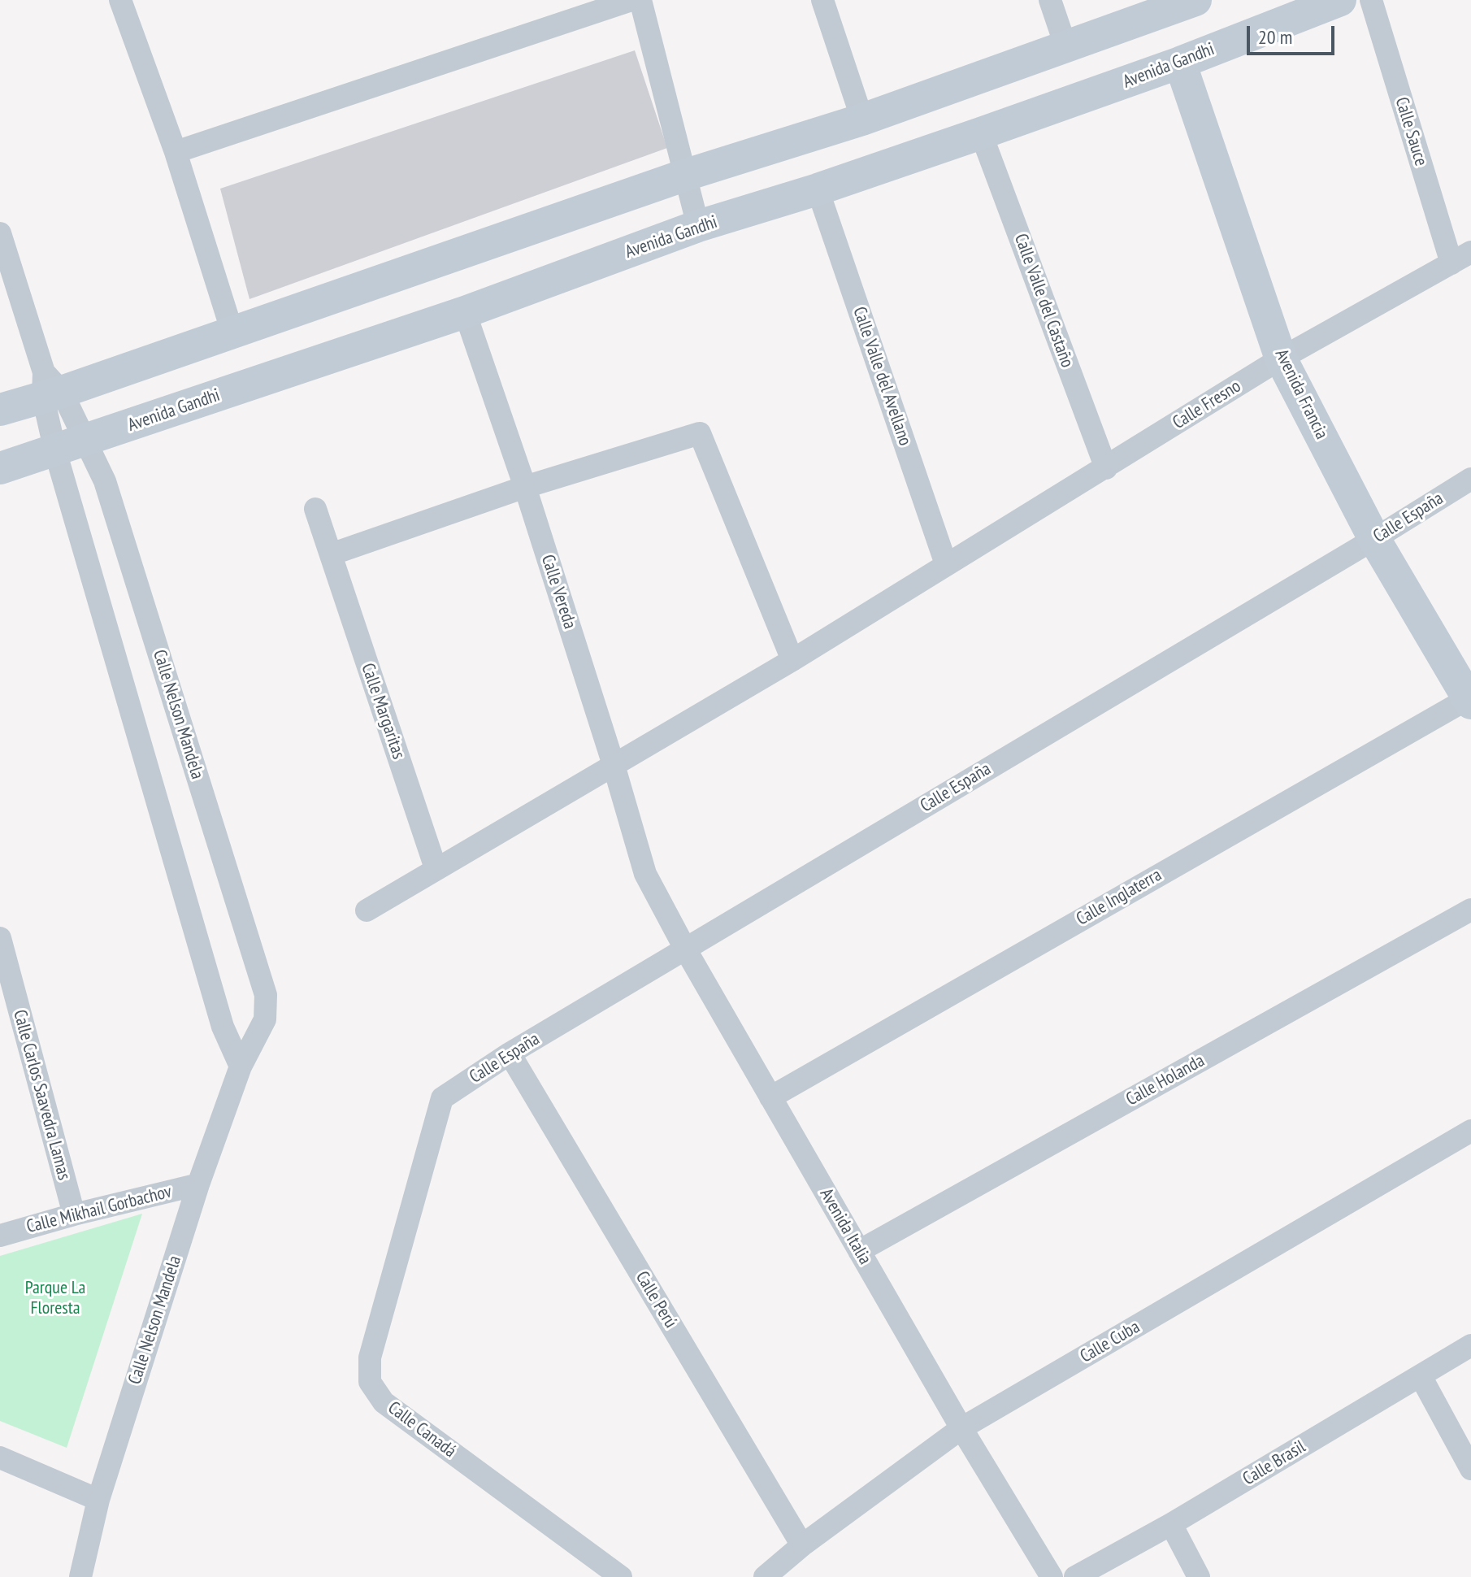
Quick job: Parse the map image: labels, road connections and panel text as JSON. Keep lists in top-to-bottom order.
{
  "streets": {
    "street": [
      "Avenida Gandhi",
      "Calle Sauce",
      "Calle Valle del Castaño",
      "Calle Valle del Avellano",
      "Avenida Francia",
      "Calle Fresno",
      "Calle España",
      "Calle Vereda",
      "Calle Margaritas",
      "Calle Nelson Mandela",
      "Calle Inglaterra",
      "Calle Holanda",
      "Calle Carlos Saavedra Lamas",
      "Calle Mikhail Gorbachov",
      "Avenida Italia",
      "Calle Perú",
      "Calle Cuba",
      "Calle Canadá",
      "Calle Brasil"
    ]
  },
  "crossings": [
    ["Avenida Gandhi", "Calle Valle del Castaño"],
    ["Avenida Gandhi", "Calle Valle del Avellano"],
    ["Avenida Gandhi", "Avenida Francia"],
    ["Avenida Gandhi", "Calle Vereda"],
    ["Avenida Gandhi", "Calle Nelson Mandela"],
    ["Calle Sauce", "Calle Fresno"],
    ["Calle Valle del Castaño", "Calle Fresno"],
    ["Calle Valle del Avellano", "Calle Fresno"],
    ["Avenida Francia", "Calle Fresno"],
    ["Avenida Francia", "Calle España"],
    ["Avenida Francia", "Calle Inglaterra"],
    ["Calle Fresno", "Calle Vereda"],
    ["Calle Fresno", "Calle Margaritas"],
    ["Calle España", "Avenida Italia"],
    ["Calle España", "Calle Perú"],
    ["Calle España", "Calle Canadá"],
    ["Calle Vereda", "Avenida Italia"],
    ["Calle Nelson Mandela", "Calle Mikhail Gorbachov"],
    ["Calle Inglaterra", "Avenida Italia"],
    ["Calle Holanda", "Avenida Italia"],
    ["Calle Carlos Saavedra Lamas", "Calle Mikhail Gorbachov"],
    ["Avenida Italia", "Calle Cuba"],
    ["Calle Perú", "Calle Cuba"]
  ],
  "parks": ["Parque La Floresta"],
  "scale_bar": "20 m"
}
